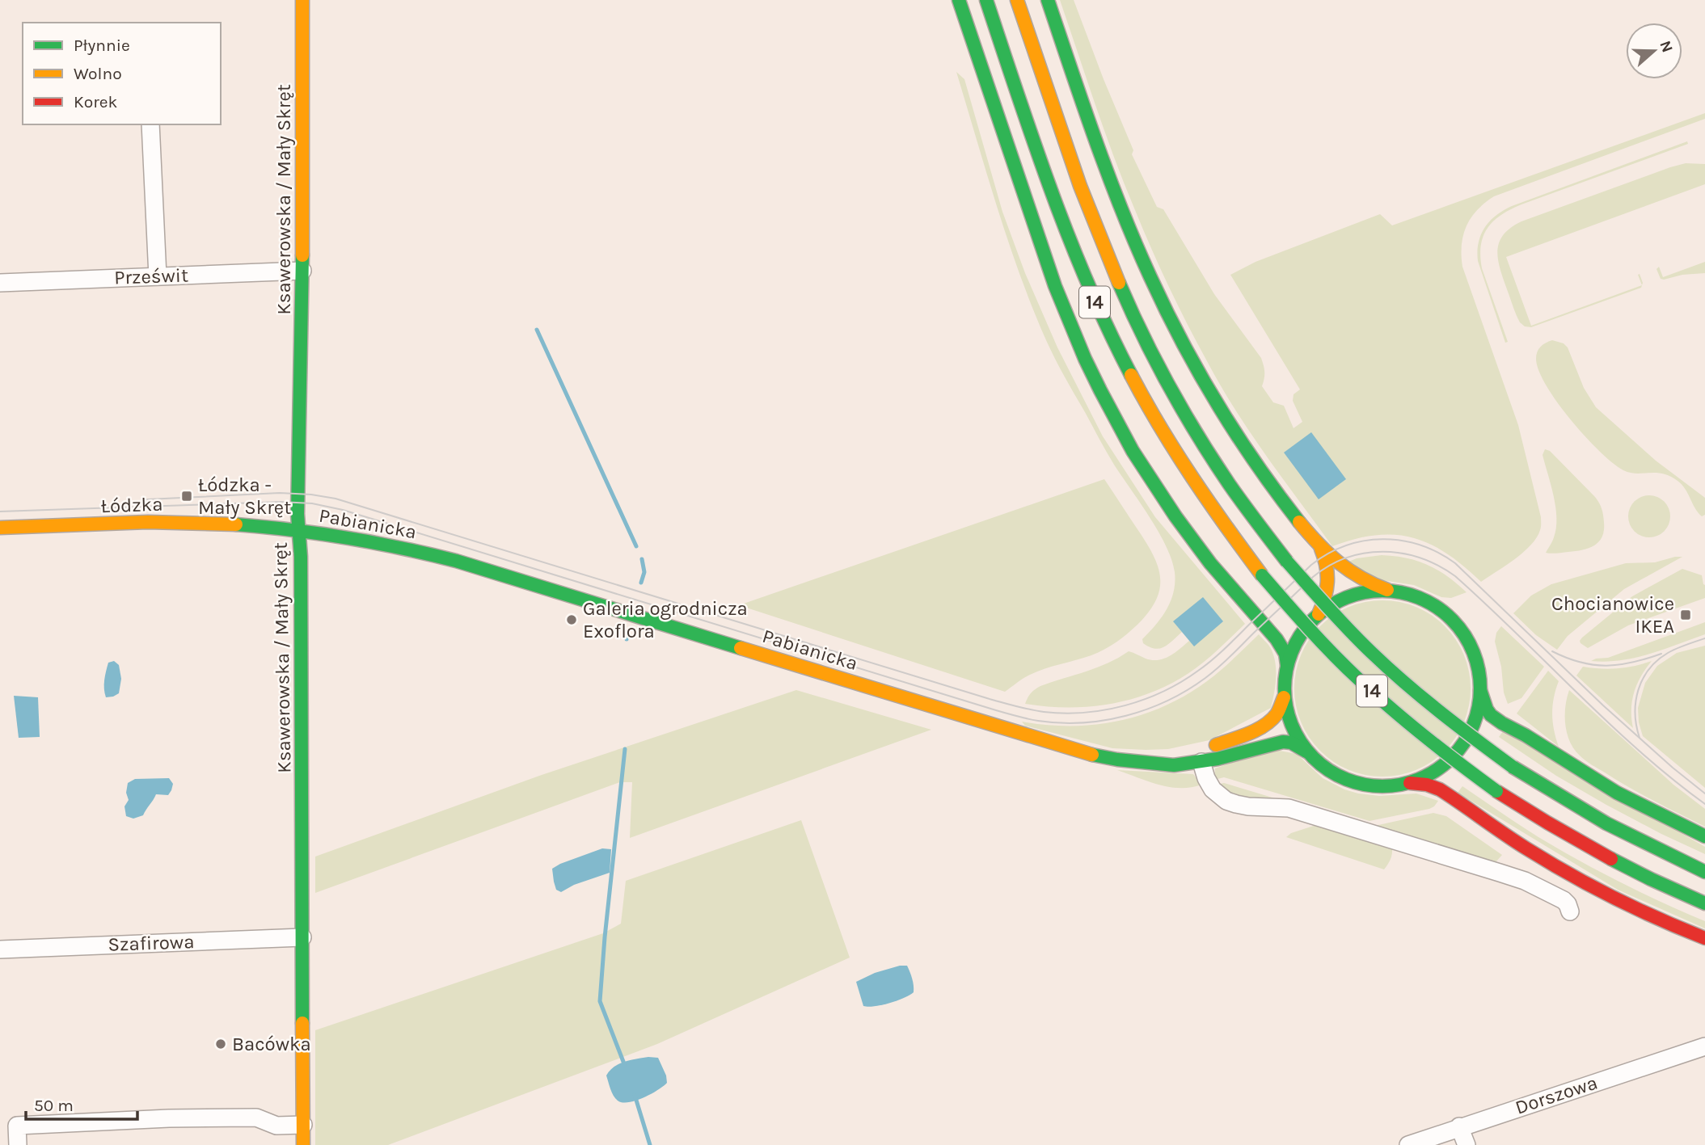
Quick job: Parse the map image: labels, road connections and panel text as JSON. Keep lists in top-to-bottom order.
{
  "streets": {
    "main road": [
      "Ksawerowska / Mały Skręt",
      "14",
      "Łódzka",
      "Pabianicka"
    ],
    "street": ["Prześwit", "Szafirowa", "Dorszowa"]
  },
  "crossings": [
    ["Ksawerowska / Mały Skręt", "Prześwit"],
    ["Ksawerowska / Mały Skręt", "Łódzka"],
    ["Ksawerowska / Mały Skręt", "Pabianicka"],
    ["Ksawerowska / Mały Skręt", "Szafirowa"],
    ["Łódzka", "Pabianicka"]
  ],
  "places": {
    "transit": ["Łódzka - Mały Skręt", "Chocianowice IKEA"],
    "other": ["Galeria ogrodnicza Exoflora", "Bacówka"]
  },
  "legend": ["Płynnie", "Wolno", "Korek"],
  "scale_bar": "50 m",
  "north": "right"
}
